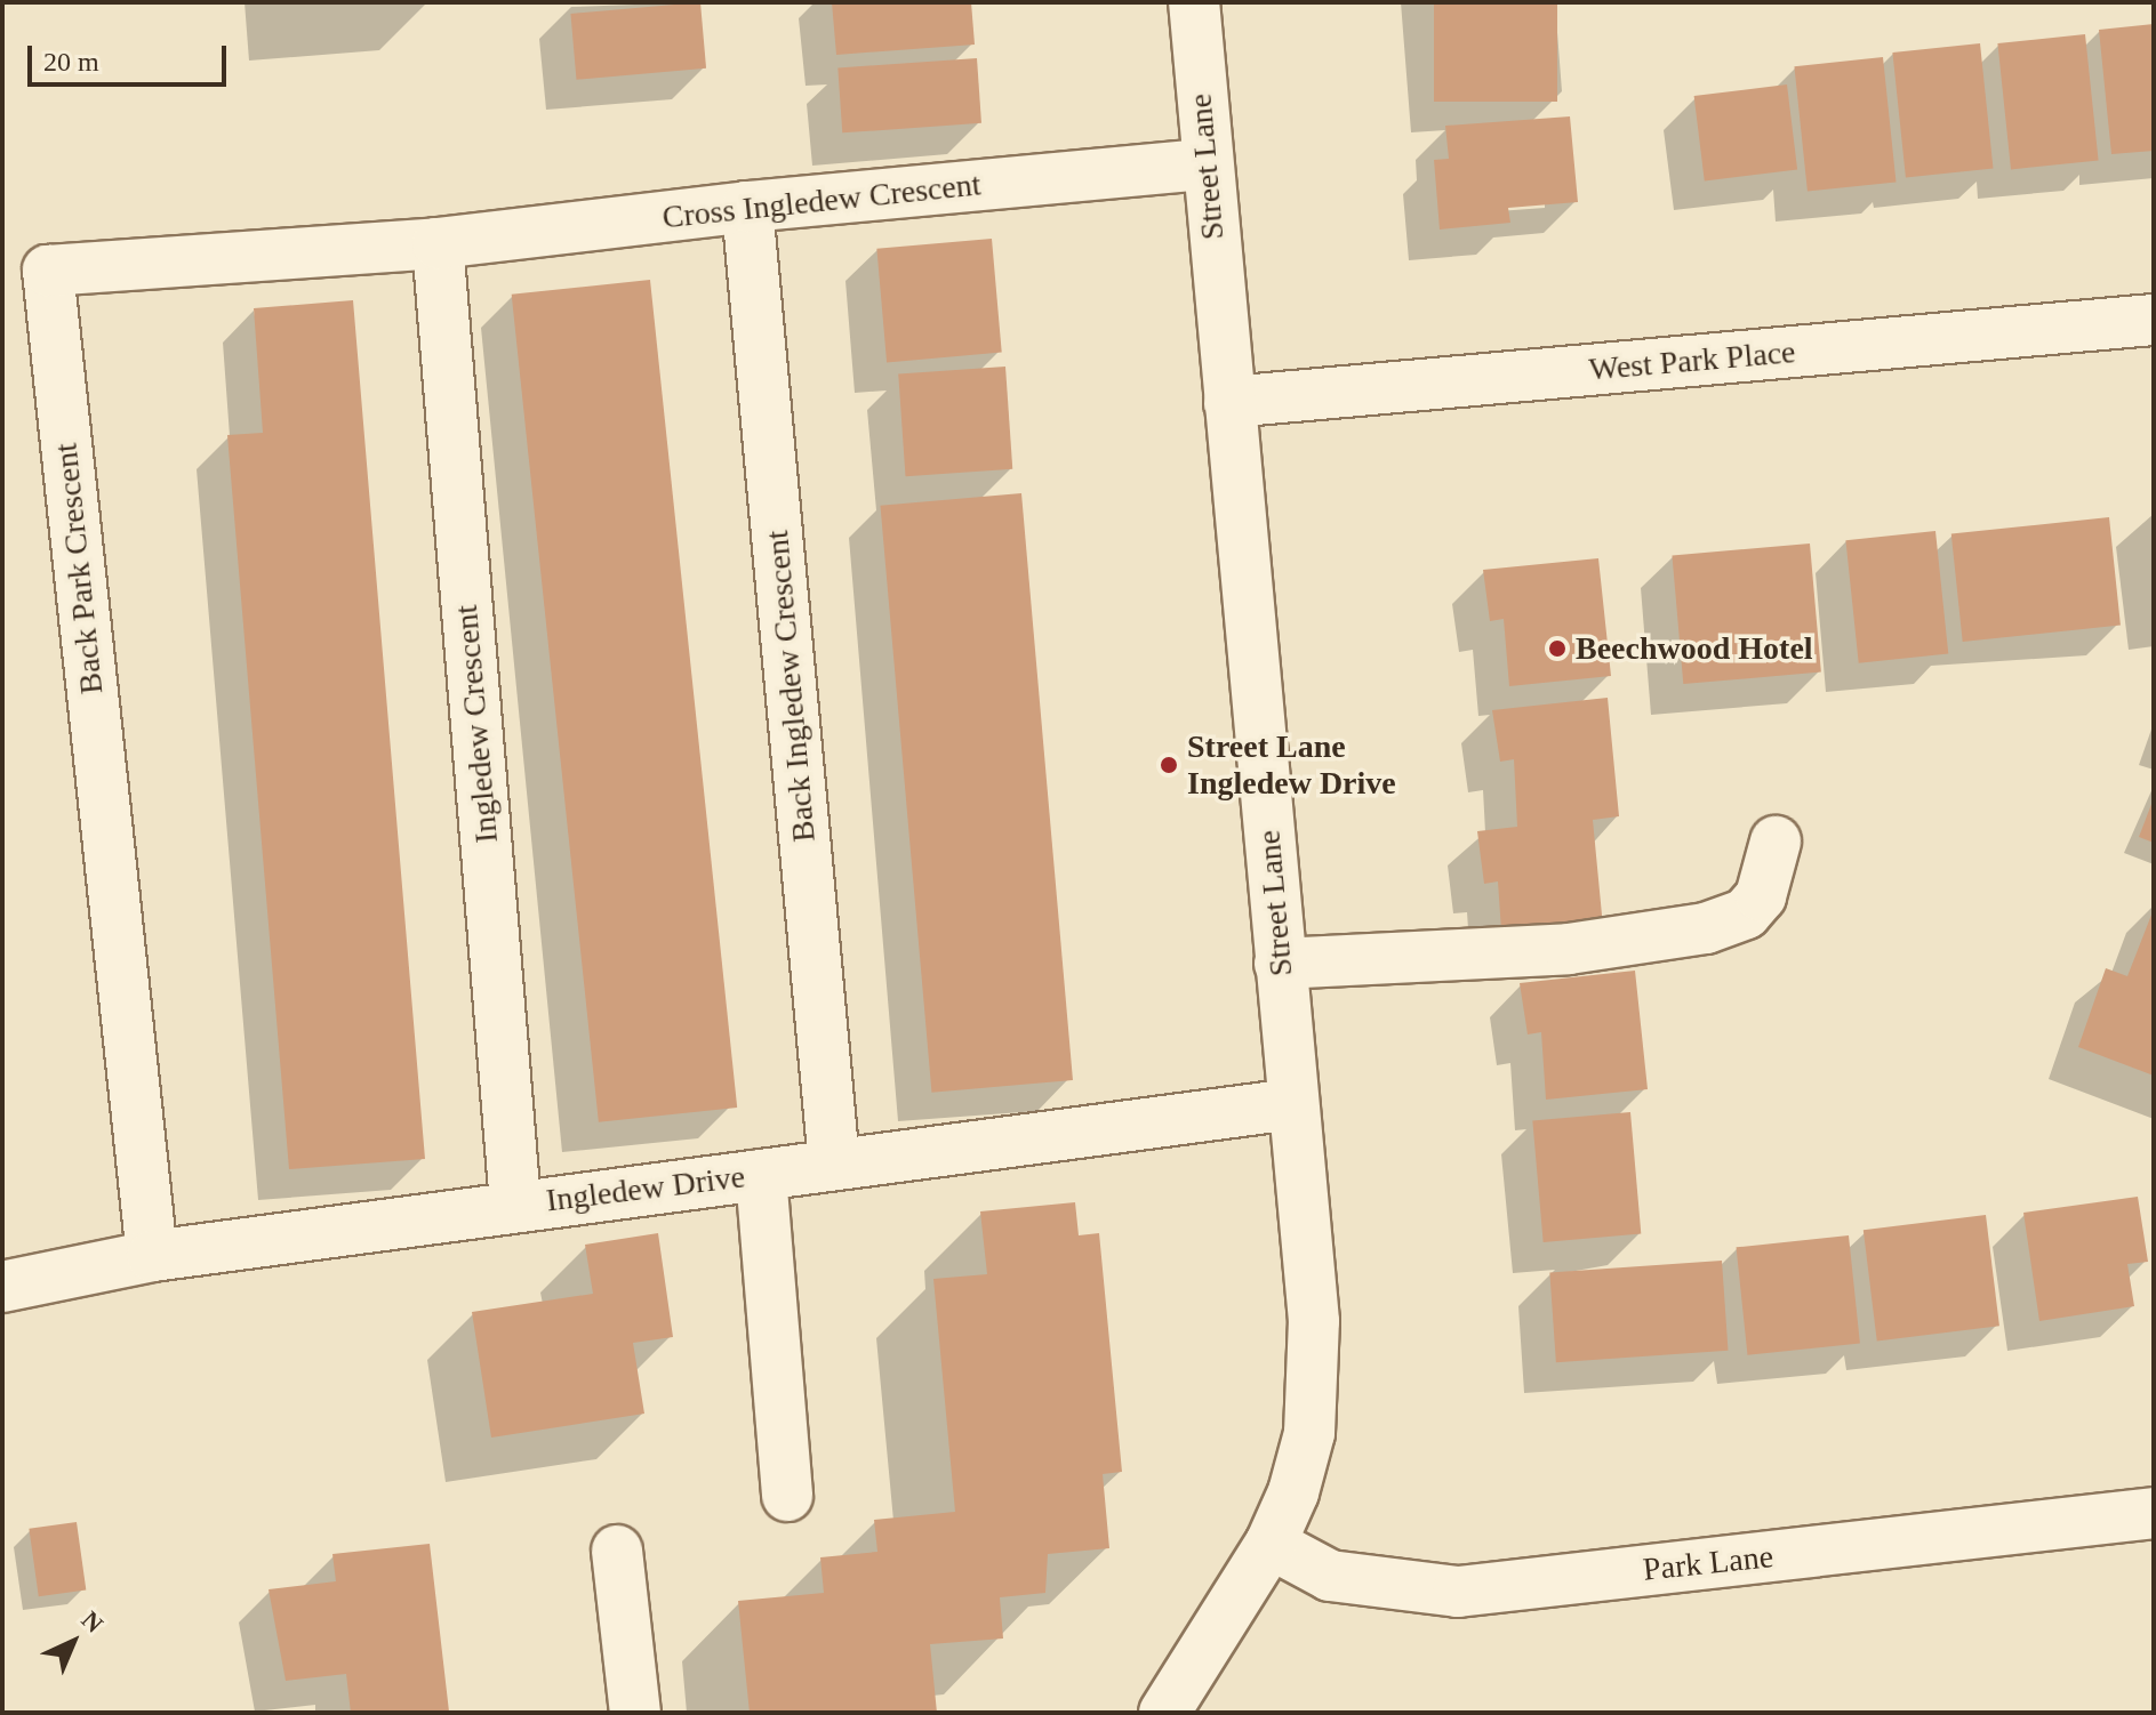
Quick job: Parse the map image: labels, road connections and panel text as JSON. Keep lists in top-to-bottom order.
{
  "streets": {
    "street": [
      "Street Lane",
      "Cross Ingledew Crescent",
      "West Park Place",
      "Back Park Crescent",
      "Back Ingledew Crescent",
      "Ingledew Crescent",
      "Ingledew Drive",
      "Park Lane"
    ]
  },
  "crossings": [
    ["Street Lane", "Cross Ingledew Crescent"],
    ["Street Lane", "West Park Place"],
    ["Street Lane", "Ingledew Drive"],
    ["Street Lane", "Park Lane"],
    ["Cross Ingledew Crescent", "Back Park Crescent"],
    ["Cross Ingledew Crescent", "Back Ingledew Crescent"],
    ["Cross Ingledew Crescent", "Ingledew Crescent"],
    ["Back Park Crescent", "Ingledew Crescent"],
    ["Back Park Crescent", "Ingledew Drive"],
    ["Back Ingledew Crescent", "Ingledew Drive"],
    ["Ingledew Crescent", "Ingledew Drive"]
  ],
  "places": ["Beechwood Hotel", "Street Lane Ingledew Drive"],
  "scale_bar": "20 m",
  "north": "top right"
}
